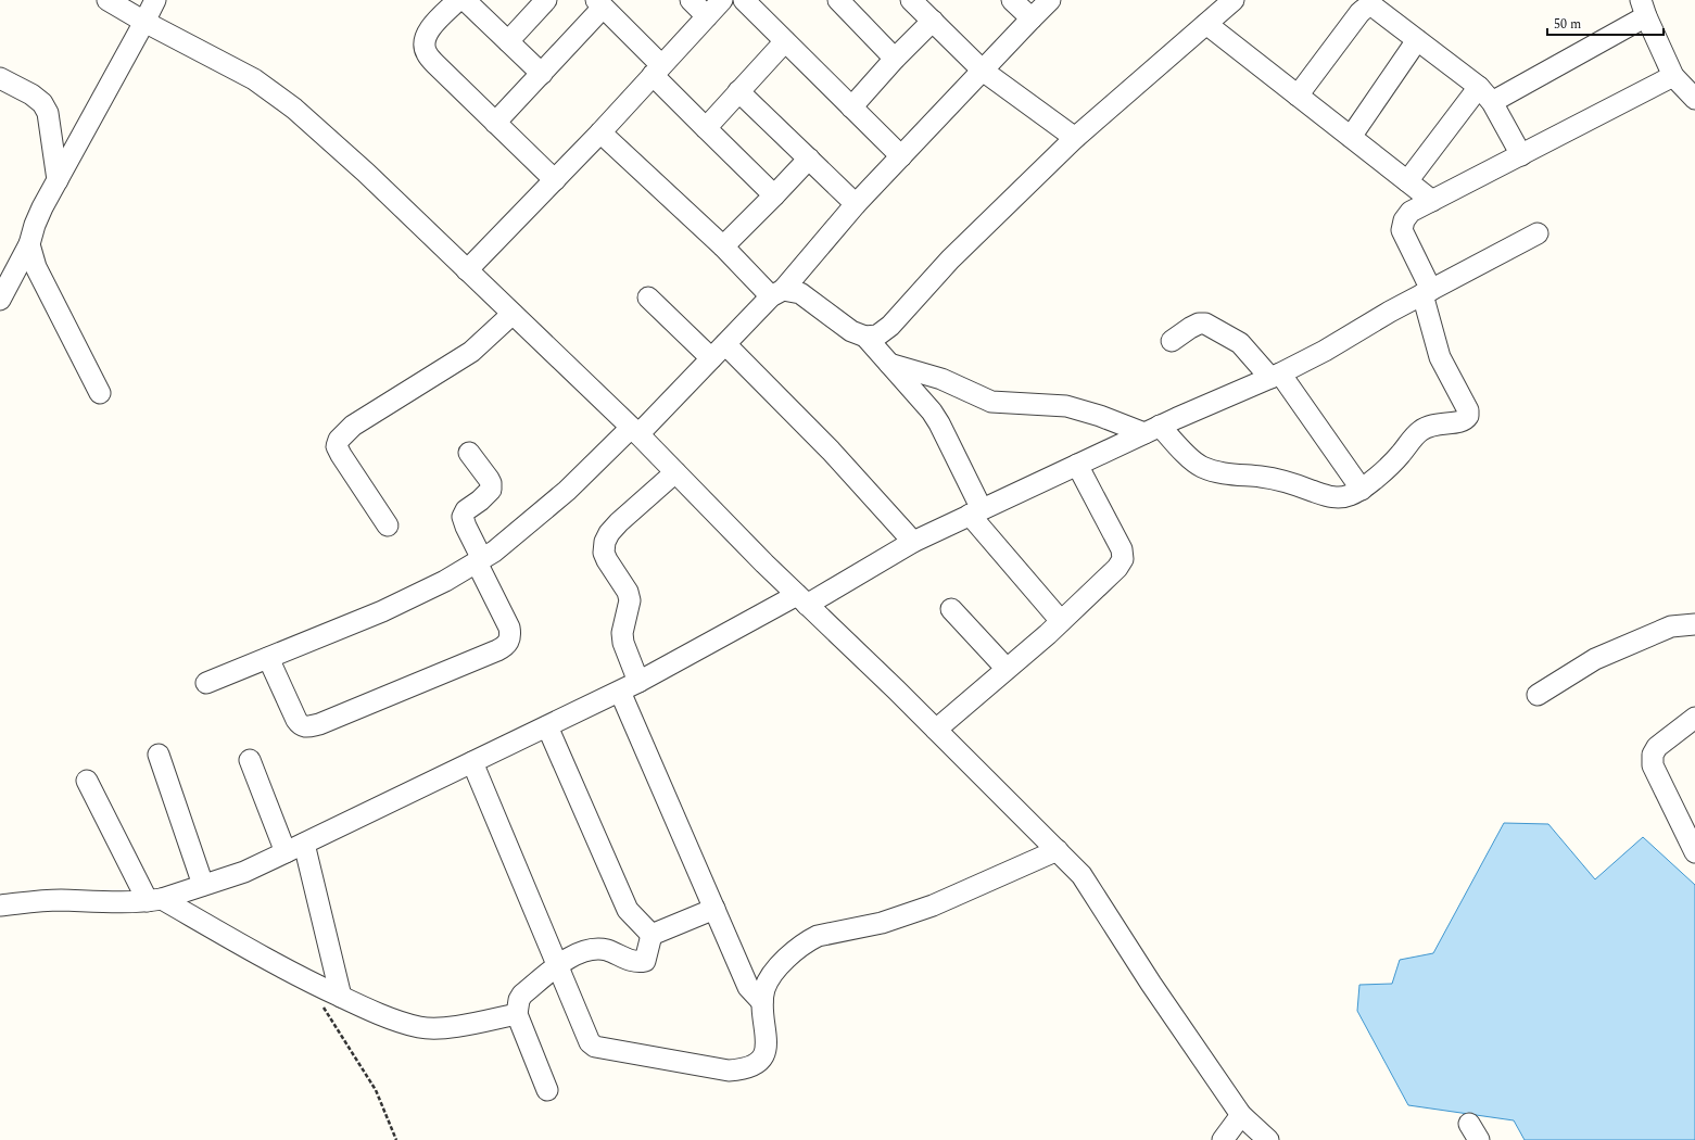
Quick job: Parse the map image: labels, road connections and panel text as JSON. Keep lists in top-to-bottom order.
{
  "scale_bar": "50 m"
}
